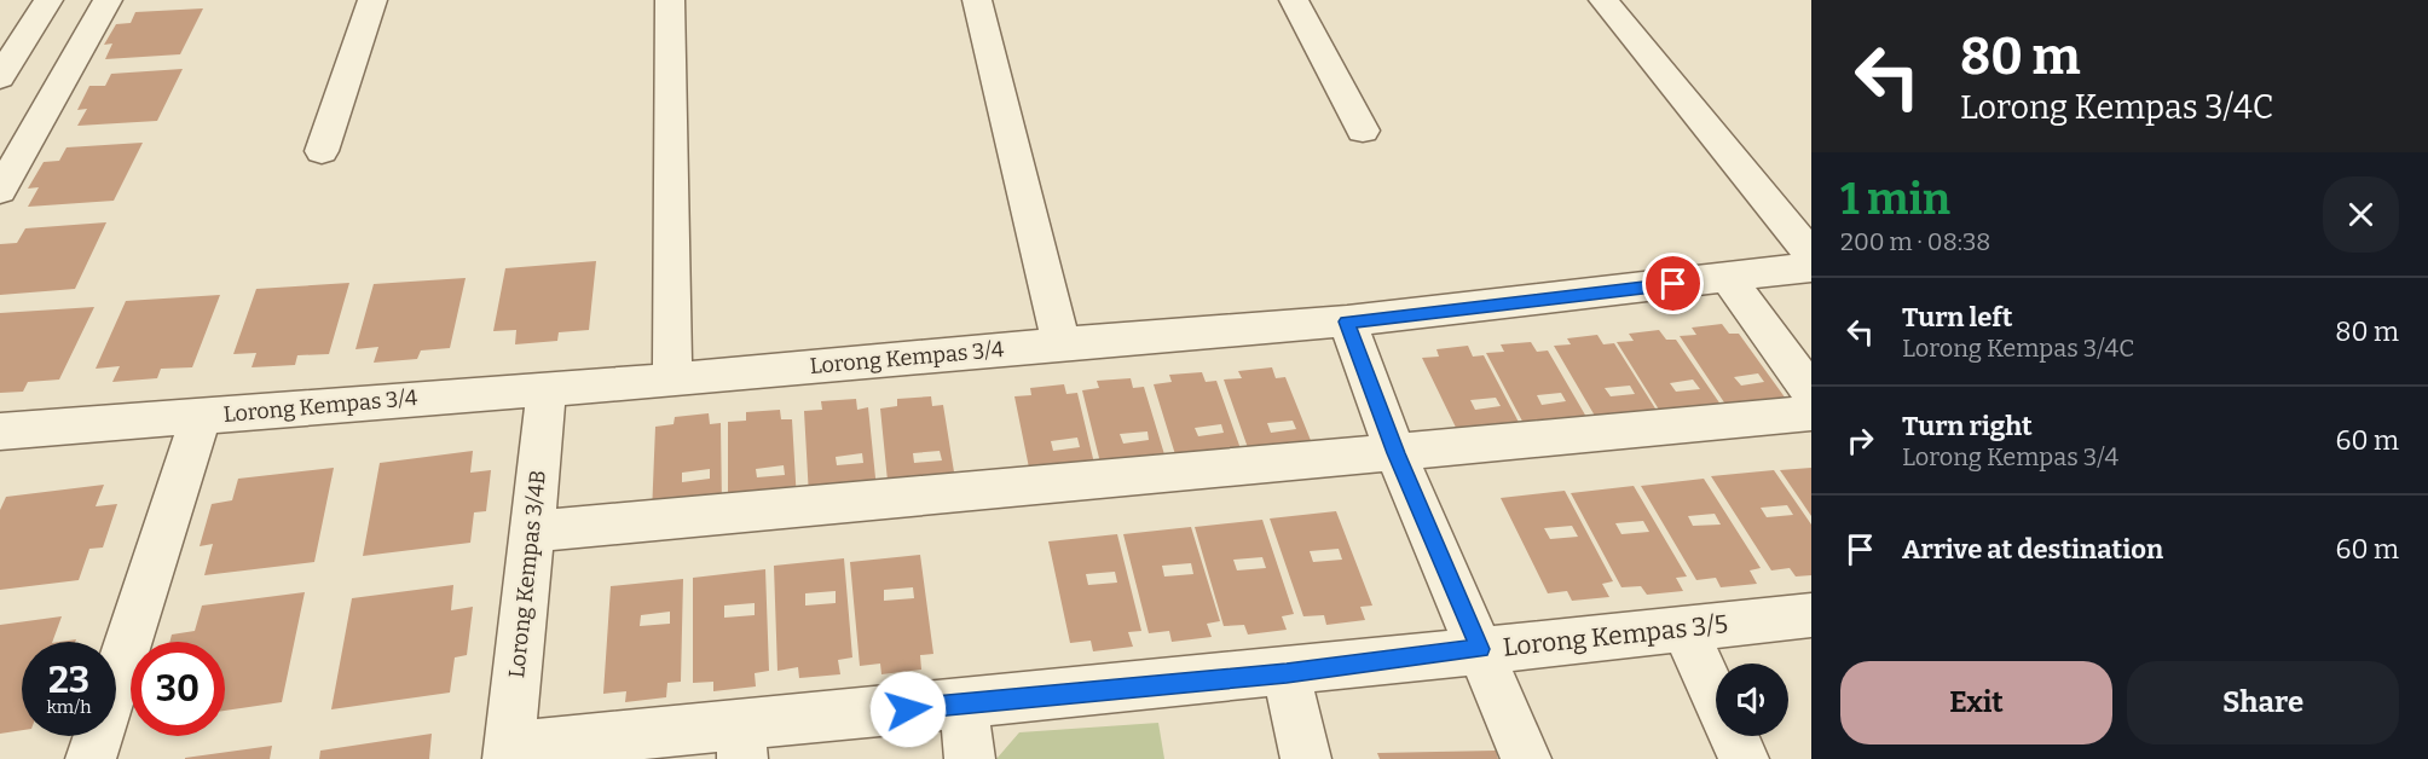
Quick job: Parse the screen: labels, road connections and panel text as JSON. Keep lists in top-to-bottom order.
{
  "streets": {
    "street": ["Lorong Kempas 3/4", "Lorong Kempas 3/4B", "Lorong Kempas 3/5"]
  },
  "crossings": [
    ["Lorong Kempas 3/4", "Lorong Kempas 3/4B"],
    ["Lorong Kempas 3/4B", "Lorong Kempas 3/5"]
  ],
  "page": {
    "turn": ["80 m", "Lorong Kempas 3/4C"],
    "heading": ["1 min", "200 m · 08:38"],
    "list": [
      {
        "name": "Turn left",
        "note": "Lorong Kempas 3/4C",
        "value": "80 m"
      },
      {
        "name": "Turn right",
        "note": "Lorong Kempas 3/4",
        "value": "60 m"
      },
      {
        "name": "Arrive at destination",
        "value": "60 m"
      }
    ],
    "speed": "23 km/h",
    "limit": "30",
    "buttons": ["Exit", "Share"]
  }
}
